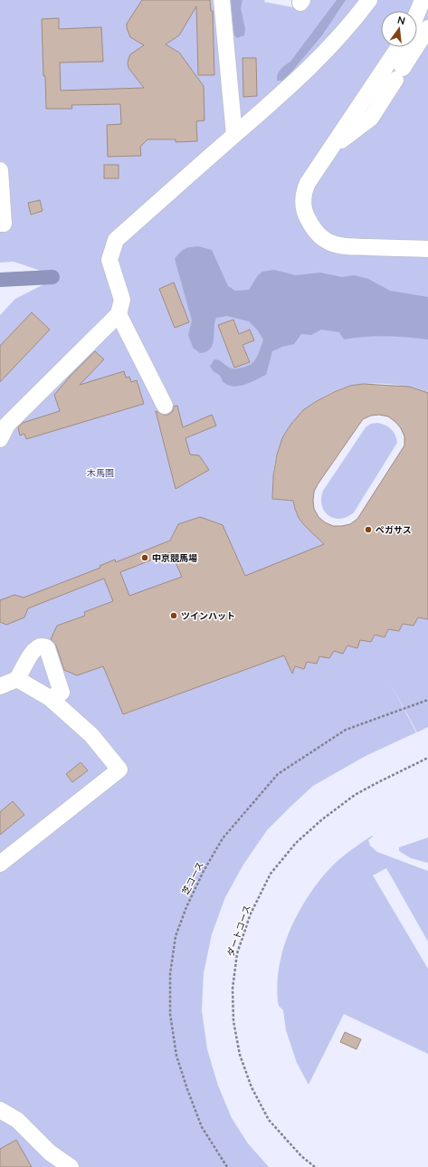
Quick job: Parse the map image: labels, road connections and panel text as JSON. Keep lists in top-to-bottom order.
{
  "streets": {
    "path": ["芝コース", "ダートコース"]
  },
  "parks": ["木馬園"],
  "places": ["ペガサス", "中京競馬場", "ツインハット"],
  "north": "top"
}
